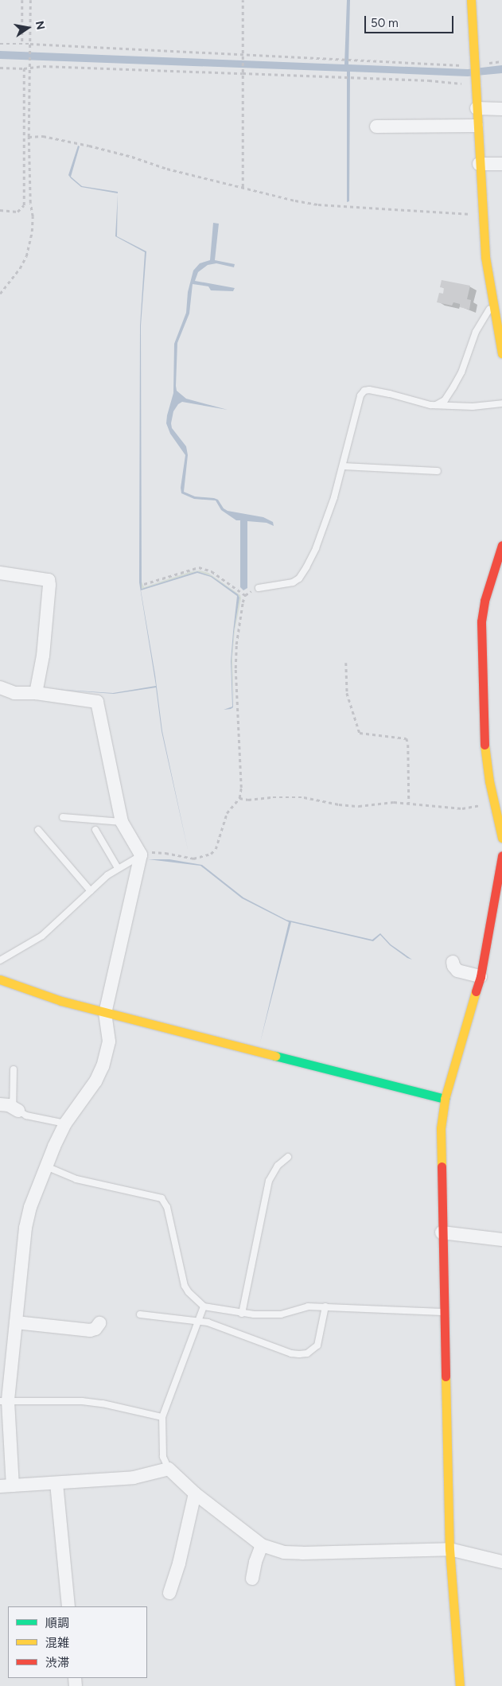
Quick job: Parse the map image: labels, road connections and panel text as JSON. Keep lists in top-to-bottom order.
{
  "legend": ["順調", "混雑", "渋滞"],
  "scale_bar": "50 m",
  "north": "right"
}
